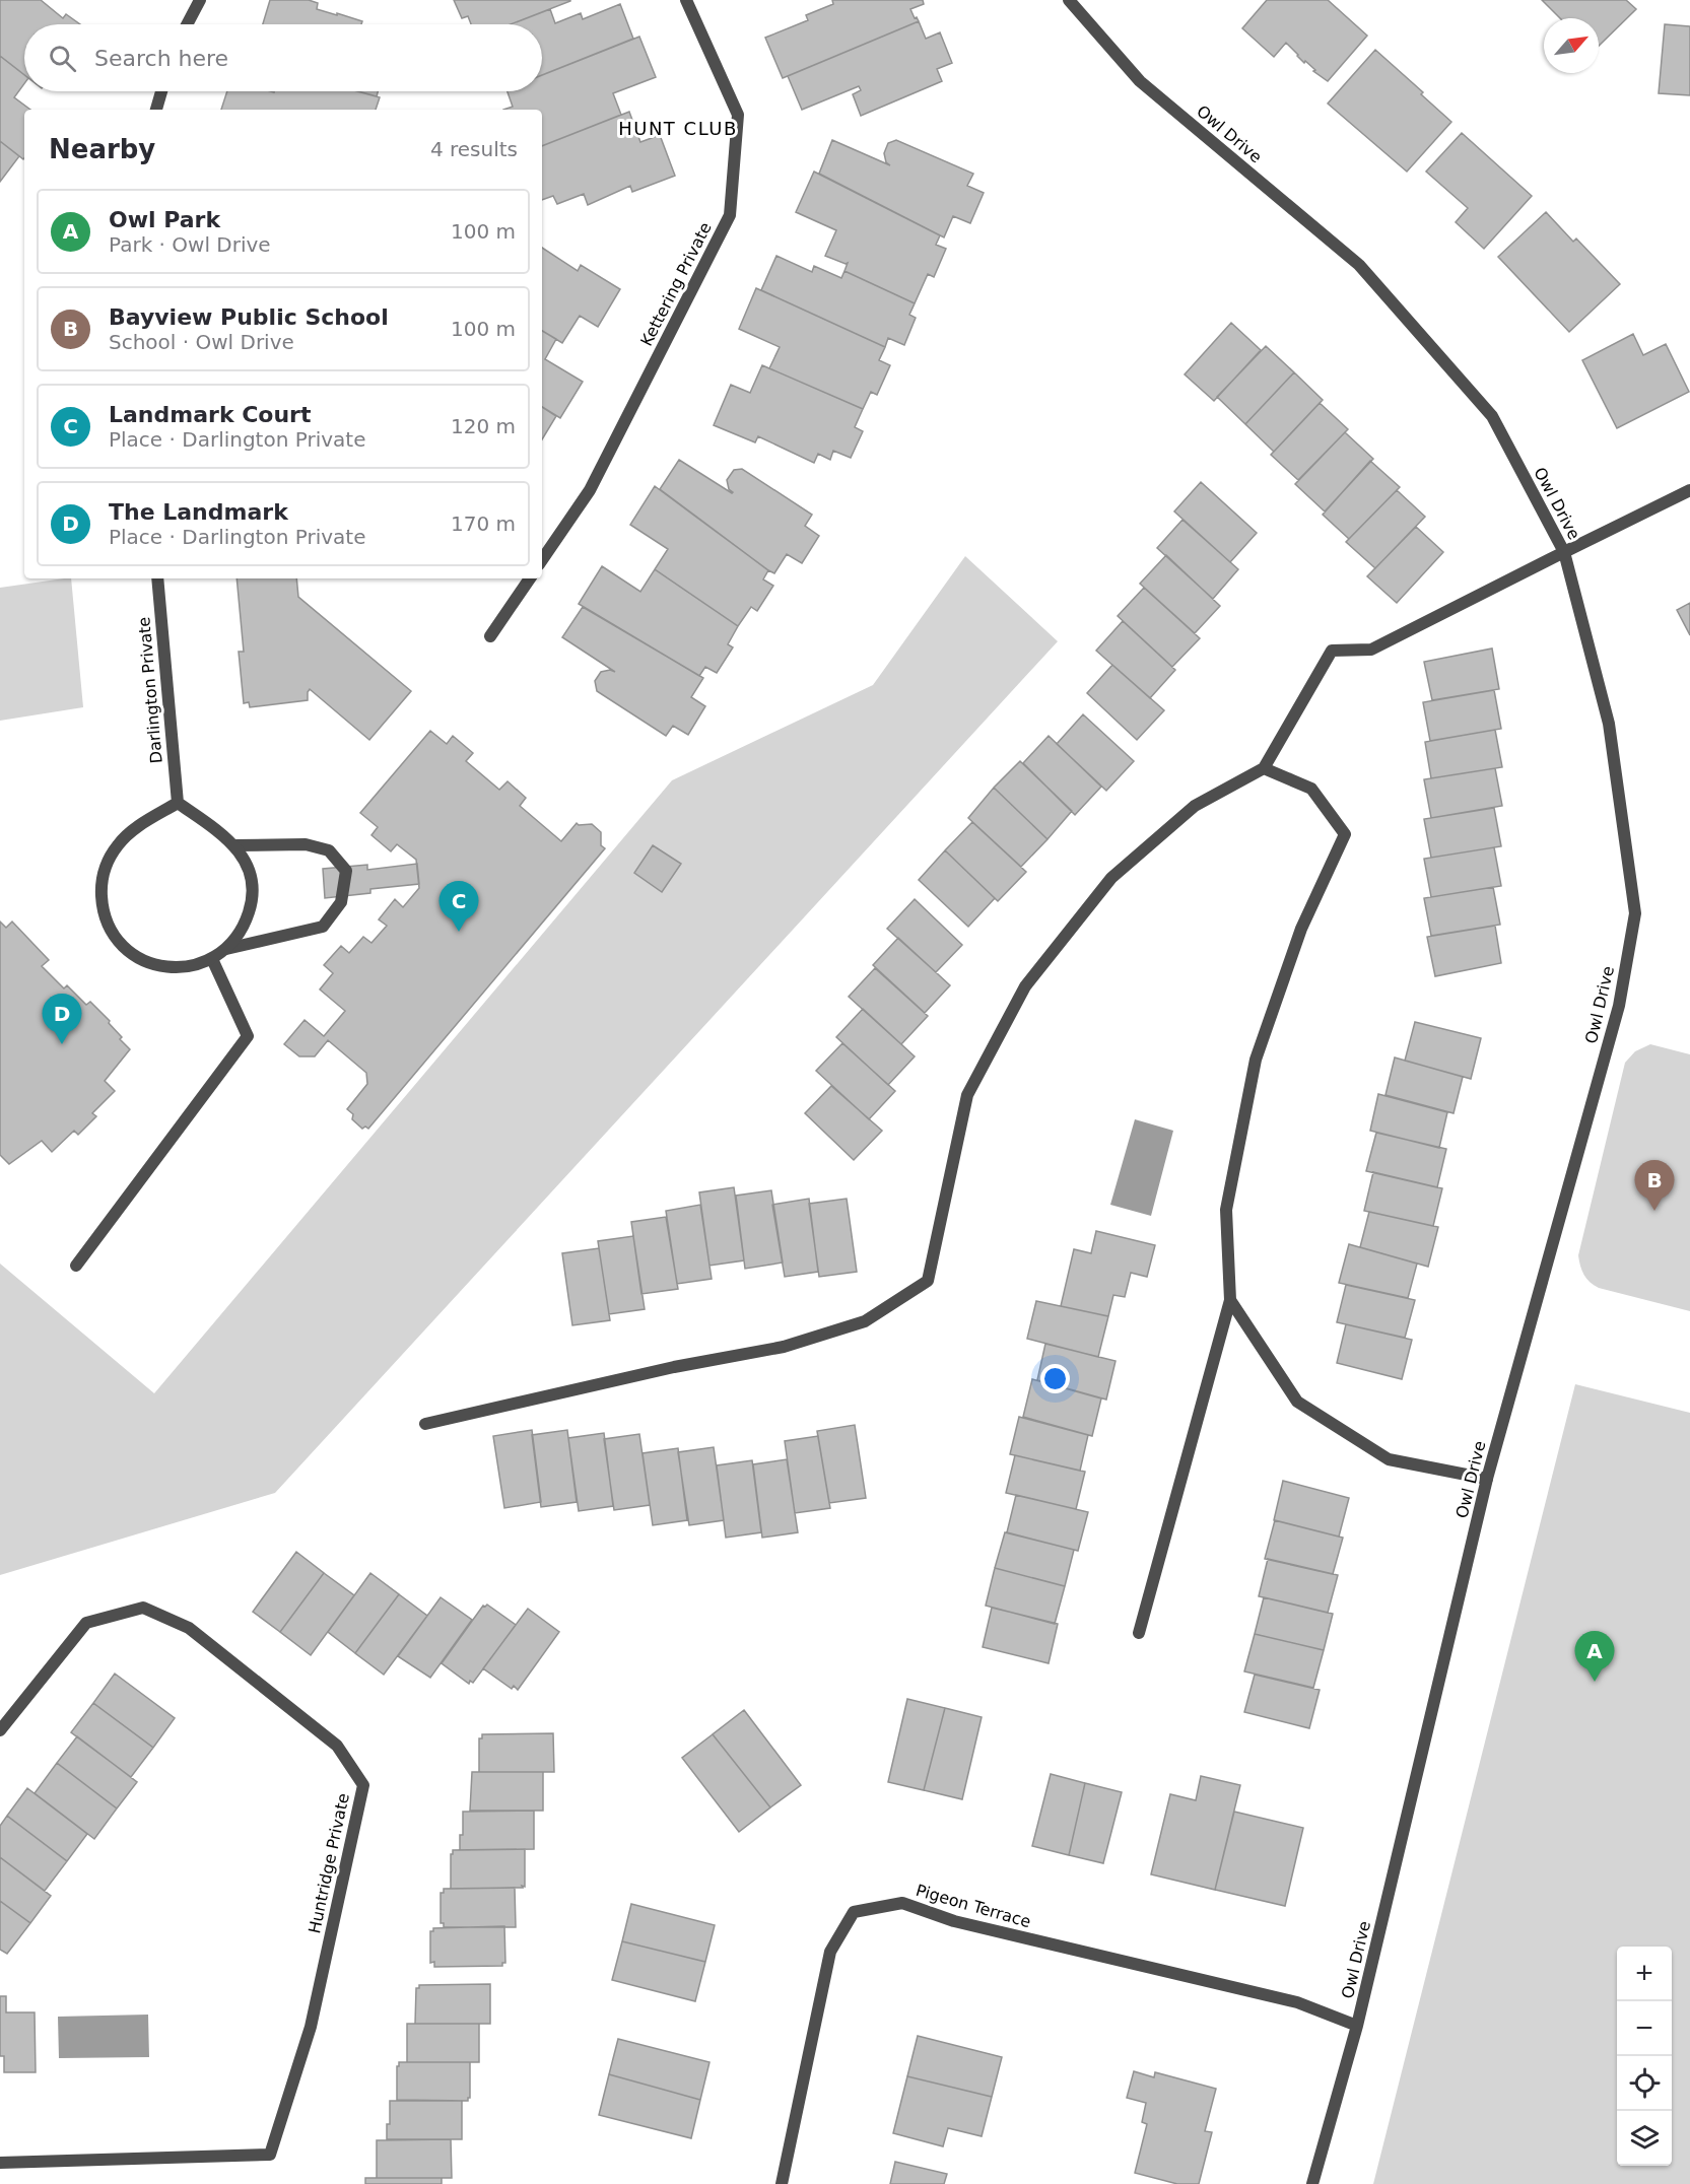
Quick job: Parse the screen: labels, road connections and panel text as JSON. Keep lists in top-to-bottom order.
{
  "streets": {
    "street": [
      "Owl Drive",
      "Kettering Private",
      "Darlington Private",
      "Huntridge Private",
      "Pigeon Terrace"
    ]
  },
  "crossings": [
    ["Owl Drive", "Pigeon Terrace"]
  ],
  "districts": ["HUNT CLUB"],
  "north": "top right",
  "page": {
    "search": "Search here",
    "heading": ["Nearby", "4 results"],
    "list": [
      {
        "mark": "A",
        "name": "Owl Park",
        "note": "Park · Owl Drive",
        "value": "100 m"
      },
      {
        "mark": "B",
        "name": "Bayview Public School",
        "note": "School · Owl Drive",
        "value": "100 m"
      },
      {
        "mark": "C",
        "name": "Landmark Court",
        "note": "Place · Darlington Private",
        "value": "120 m"
      },
      {
        "mark": "D",
        "name": "The Landmark",
        "note": "Place · Darlington Private",
        "value": "170 m"
      }
    ],
    "pins": [
      "C",
      "D",
      "B",
      "A"
    ],
    "map_buttons": ["+", "−"]
  }
}
